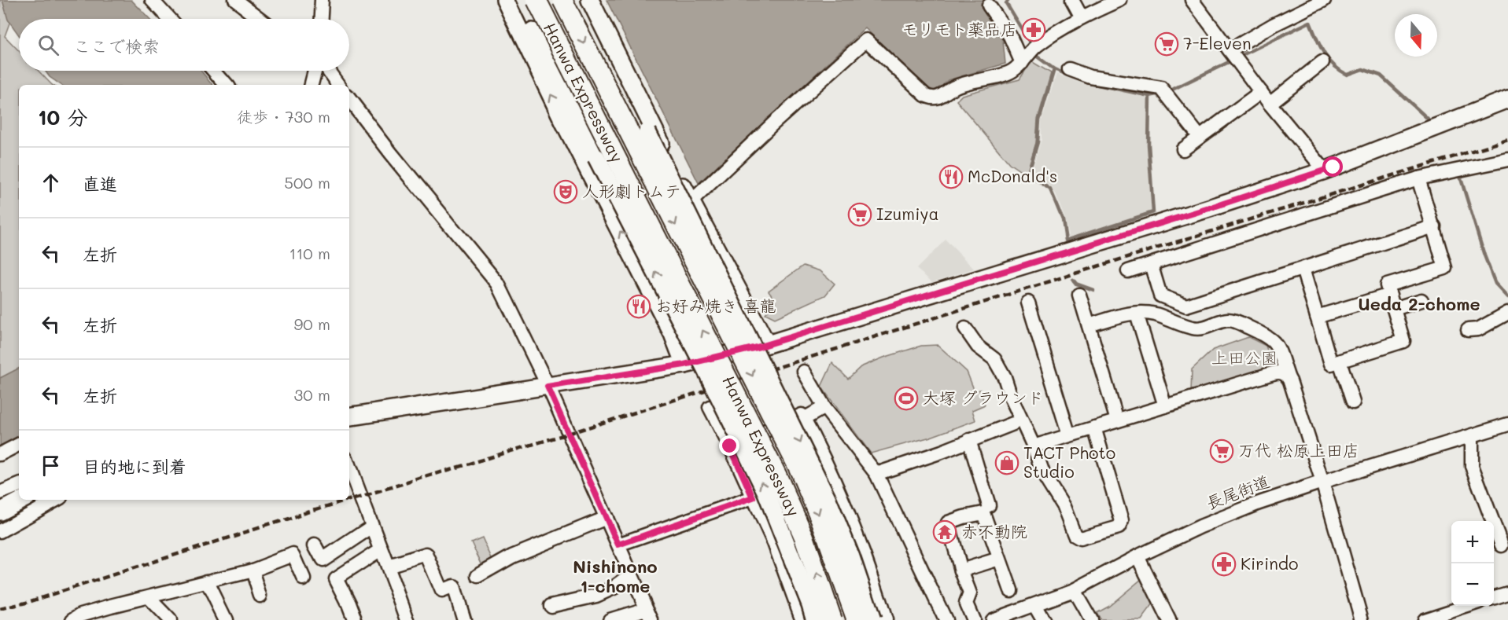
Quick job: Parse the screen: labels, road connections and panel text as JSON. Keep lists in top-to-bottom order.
{
  "streets": {
    "highway": ["Hanwa Expressway"],
    "street": ["長尾街道"]
  },
  "districts": ["Ueda 2-chome", "Nishinono 1-chome"],
  "parks": ["上田公園"],
  "places": {
    "pharmacy": ["モリモト薬品店", "Kirindo"],
    "supermarket": ["7-Eleven", "Izumiya", "万代 松原上田店"],
    "restaurant": ["McDonald's", "お好み焼き 喜龍"],
    "theatre": ["人形劇トムテ"],
    "sports": ["大塚 グラウンド"],
    "shop": ["TACT Photo Studio"],
    "temple": ["赤不動院"]
  },
  "north": "bottom",
  "page": {
    "search": "ここで検索",
    "heading": ["10 分", "徒歩 · 730 m"],
    "list": [
      ["直進", "500 m"],
      ["左折", "110 m"],
      ["左折", "90 m"],
      ["左折", "30 m"],
      "目的地に到着"
    ],
    "map_buttons": ["+", "−"]
  }
}
